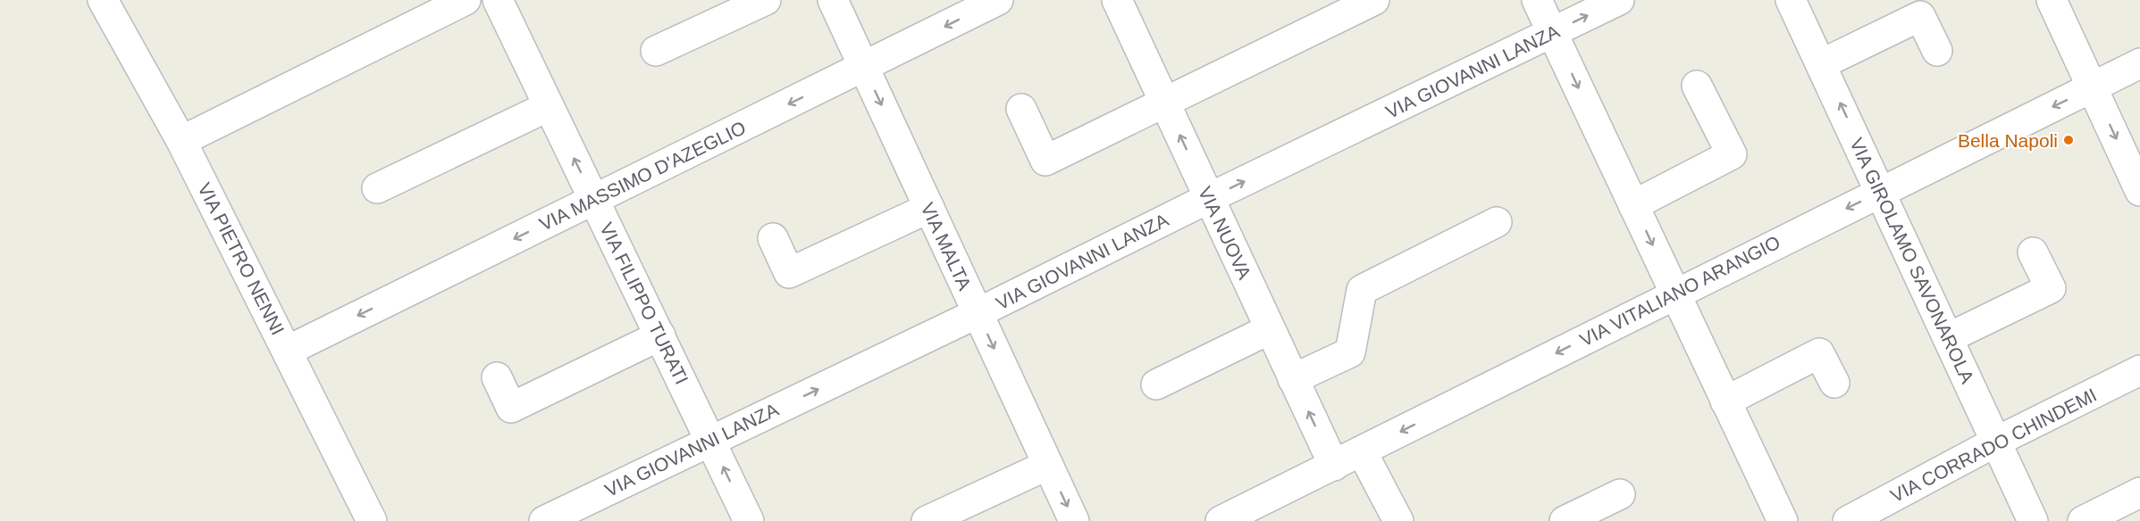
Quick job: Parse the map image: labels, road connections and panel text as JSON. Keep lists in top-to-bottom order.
{
  "streets": {
    "street": [
      "VIA GIOVANNI LANZA",
      "VIA MASSIMO D'AZEGLIO",
      "VIA NUOVA",
      "VIA MALTA",
      "VIA PIETRO NENNI",
      "VIA GIROLAMO SAVONAROLA",
      "VIA VITALIANO ARANGIO",
      "VIA FILIPPO TURATI",
      "VIA CORRADO CHINDEMI"
    ]
  },
  "crossings": [
    ["VIA GIOVANNI LANZA", "VIA NUOVA"],
    ["VIA GIOVANNI LANZA", "VIA MALTA"],
    ["VIA GIOVANNI LANZA", "VIA FILIPPO TURATI"],
    ["VIA MASSIMO D'AZEGLIO", "VIA MALTA"],
    ["VIA MASSIMO D'AZEGLIO", "VIA PIETRO NENNI"],
    ["VIA MASSIMO D'AZEGLIO", "VIA FILIPPO TURATI"],
    ["VIA NUOVA", "VIA VITALIANO ARANGIO"],
    ["VIA GIROLAMO SAVONAROLA", "VIA VITALIANO ARANGIO"],
    ["VIA GIROLAMO SAVONAROLA", "VIA CORRADO CHINDEMI"]
  ],
  "one_way": ["VIA NUOVA", "VIA MALTA"],
  "places": ["Bella Napoli"]
}
